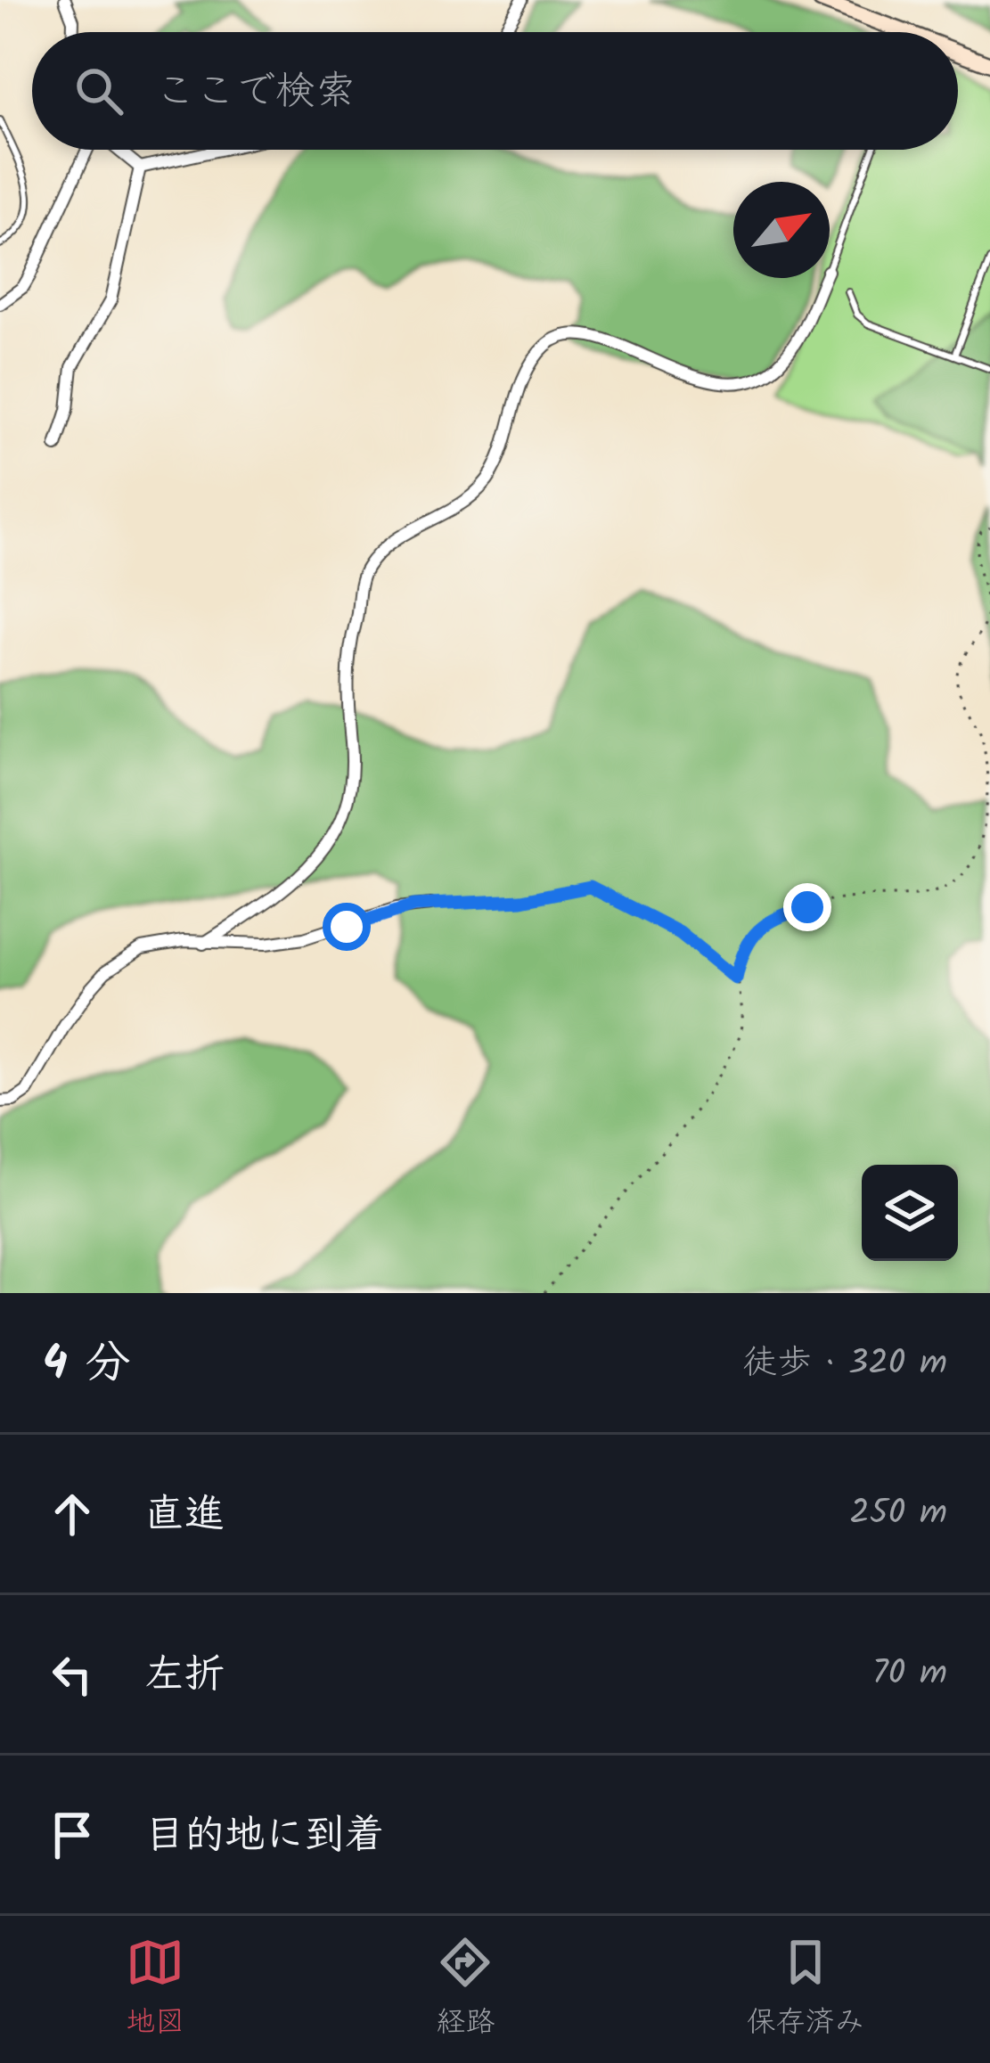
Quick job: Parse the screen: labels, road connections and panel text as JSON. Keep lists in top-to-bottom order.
{
  "north": "top right",
  "page": {
    "search": "ここで検索",
    "heading": ["4 分", "徒歩 · 320 m"],
    "list": [
      ["直進", "250 m"],
      ["左折", "70 m"],
      "目的地に到着"
    ],
    "nav": ["地図", "経路", "保存済み"]
  }
}
